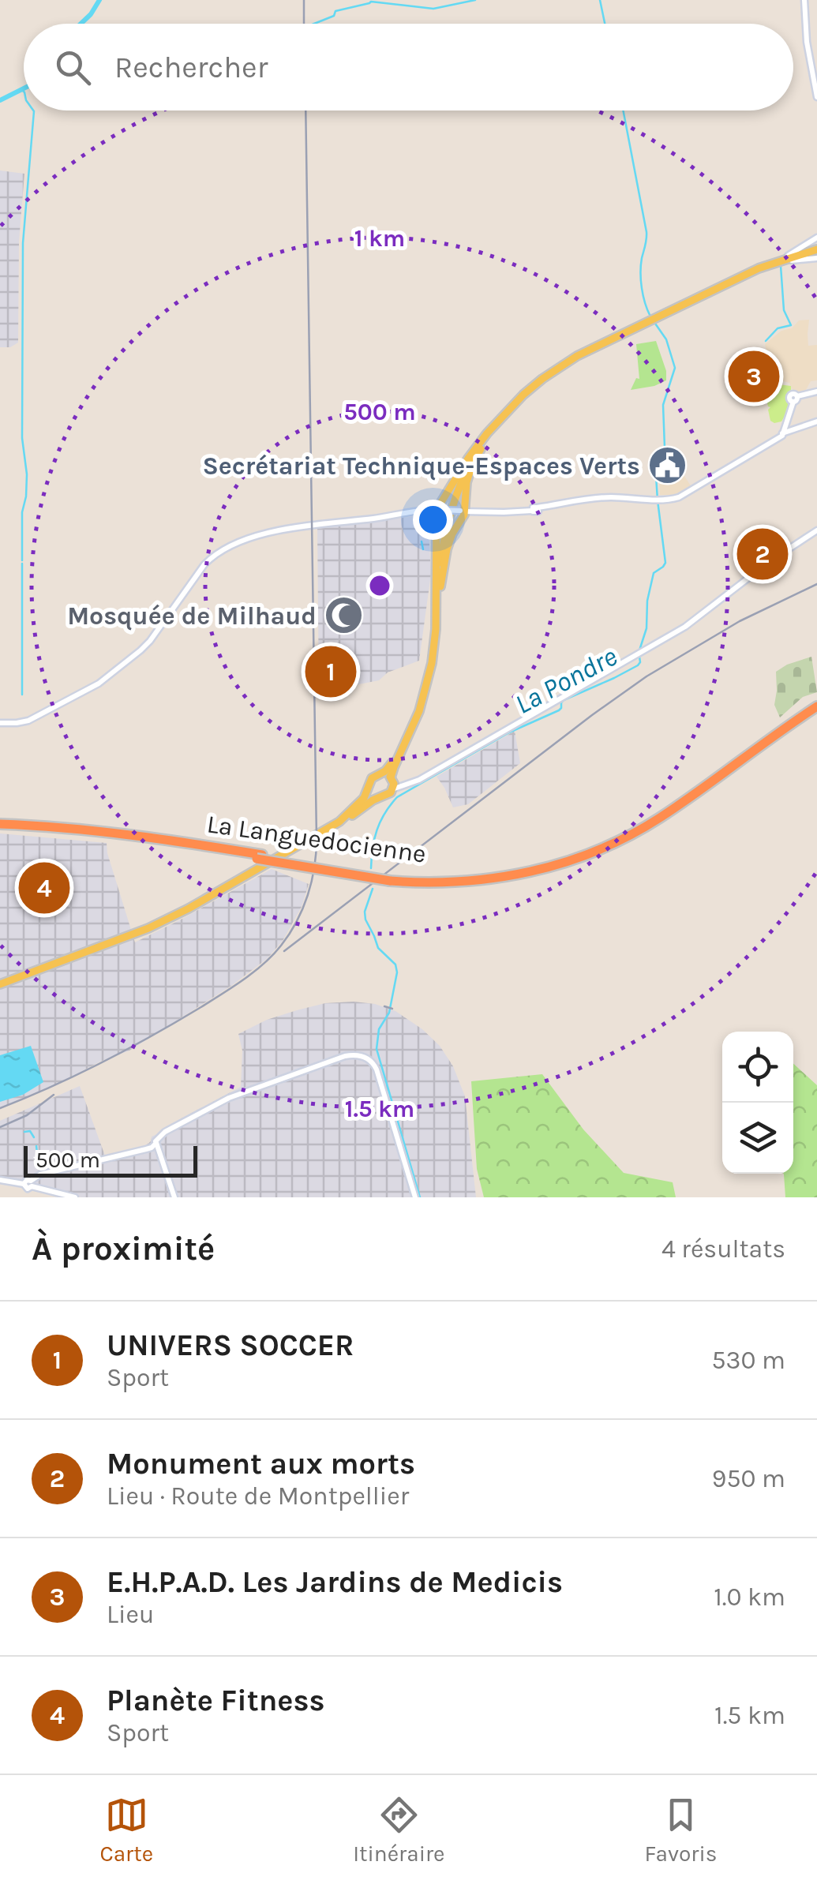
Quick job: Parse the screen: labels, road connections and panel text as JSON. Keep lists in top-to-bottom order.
{
  "streets": {
    "highway": ["La Languedocienne"]
  },
  "water": ["La Pondre"],
  "places": {
    "public building": ["Secrétariat Technique-Espaces Verts"],
    "mosque": ["Mosquée de Milhaud"]
  },
  "scale_bar": "500 m",
  "page": {
    "search": "Rechercher",
    "pins": [
      "3",
      "2",
      "1",
      "4"
    ],
    "scale": "500 m",
    "heading": ["À proximité", "4 résultats"],
    "list": [
      {
        "mark": "1",
        "name": "UNIVERS SOCCER",
        "note": "Sport",
        "value": "530 m"
      },
      {
        "mark": "2",
        "name": "Monument aux morts",
        "note": "Lieu · Route de Montpellier",
        "value": "950 m"
      },
      {
        "mark": "3",
        "name": "E.H.P.A.D. Les Jardins de Medicis",
        "note": "Lieu",
        "value": "1.0 km"
      },
      {
        "mark": "4",
        "name": "Planète Fitness",
        "note": "Sport",
        "value": "1.5 km"
      }
    ],
    "nav": ["Carte", "Itinéraire", "Favoris"]
  },
  "rings": ["1 km", "500 m", "1.5 km"]
}
